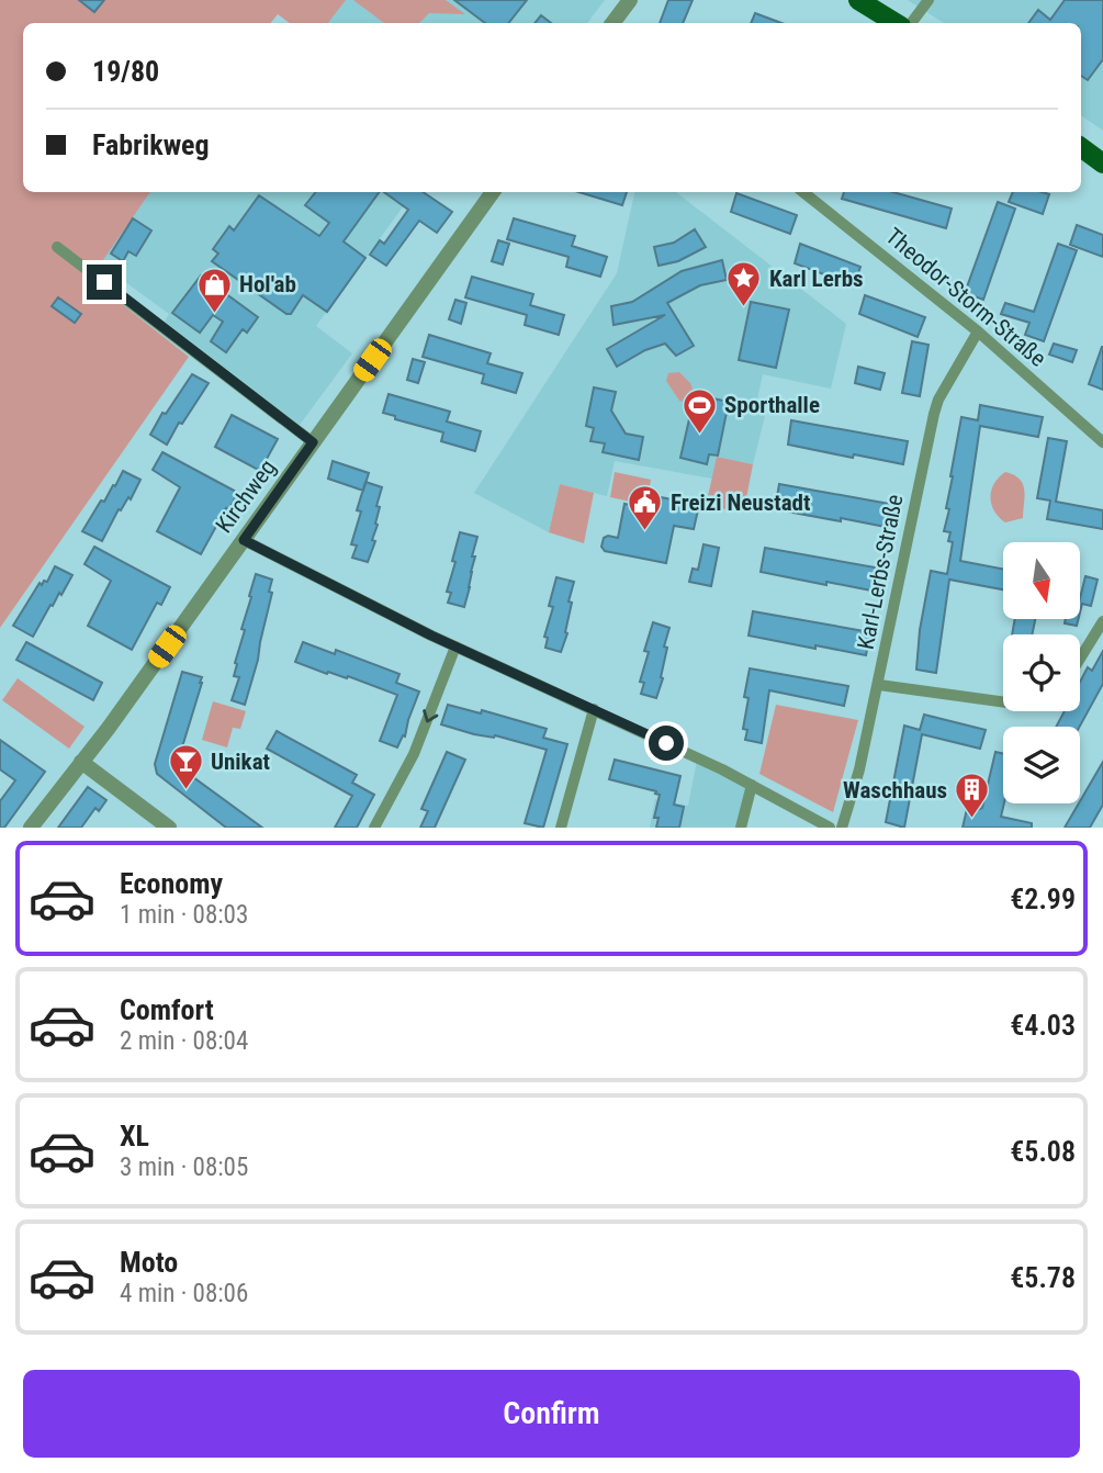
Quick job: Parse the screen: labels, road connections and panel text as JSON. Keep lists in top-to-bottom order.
{
  "streets": {
    "street": ["Theodor-Storm-Straße", "Kirchweg", "Karl-Lerbs-Straße"]
  },
  "crossings": [
    ["Theodor-Storm-Straße", "Karl-Lerbs-Straße"]
  ],
  "places": {
    "place": ["Karl Lerbs"],
    "shop": ["Hol'ab"],
    "sports": ["Sporthalle"],
    "public building": ["Freizi Neustadt"],
    "bar": ["Unikat"],
    "building": ["Waschhaus"]
  },
  "north": "bottom",
  "page": {
    "banner": ["19/80", "Fabrikweg"],
    "list": [
      {
        "name": "Economy",
        "note": "1 min · 08:03",
        "value": "€2.99"
      },
      {
        "name": "Comfort",
        "note": "2 min · 08:04",
        "value": "€4.03"
      },
      {
        "name": "XL",
        "note": "3 min · 08:05",
        "value": "€5.08"
      },
      {
        "name": "Moto",
        "note": "4 min · 08:06",
        "value": "€5.78"
      }
    ],
    "buttons": "Confirm"
  }
}
